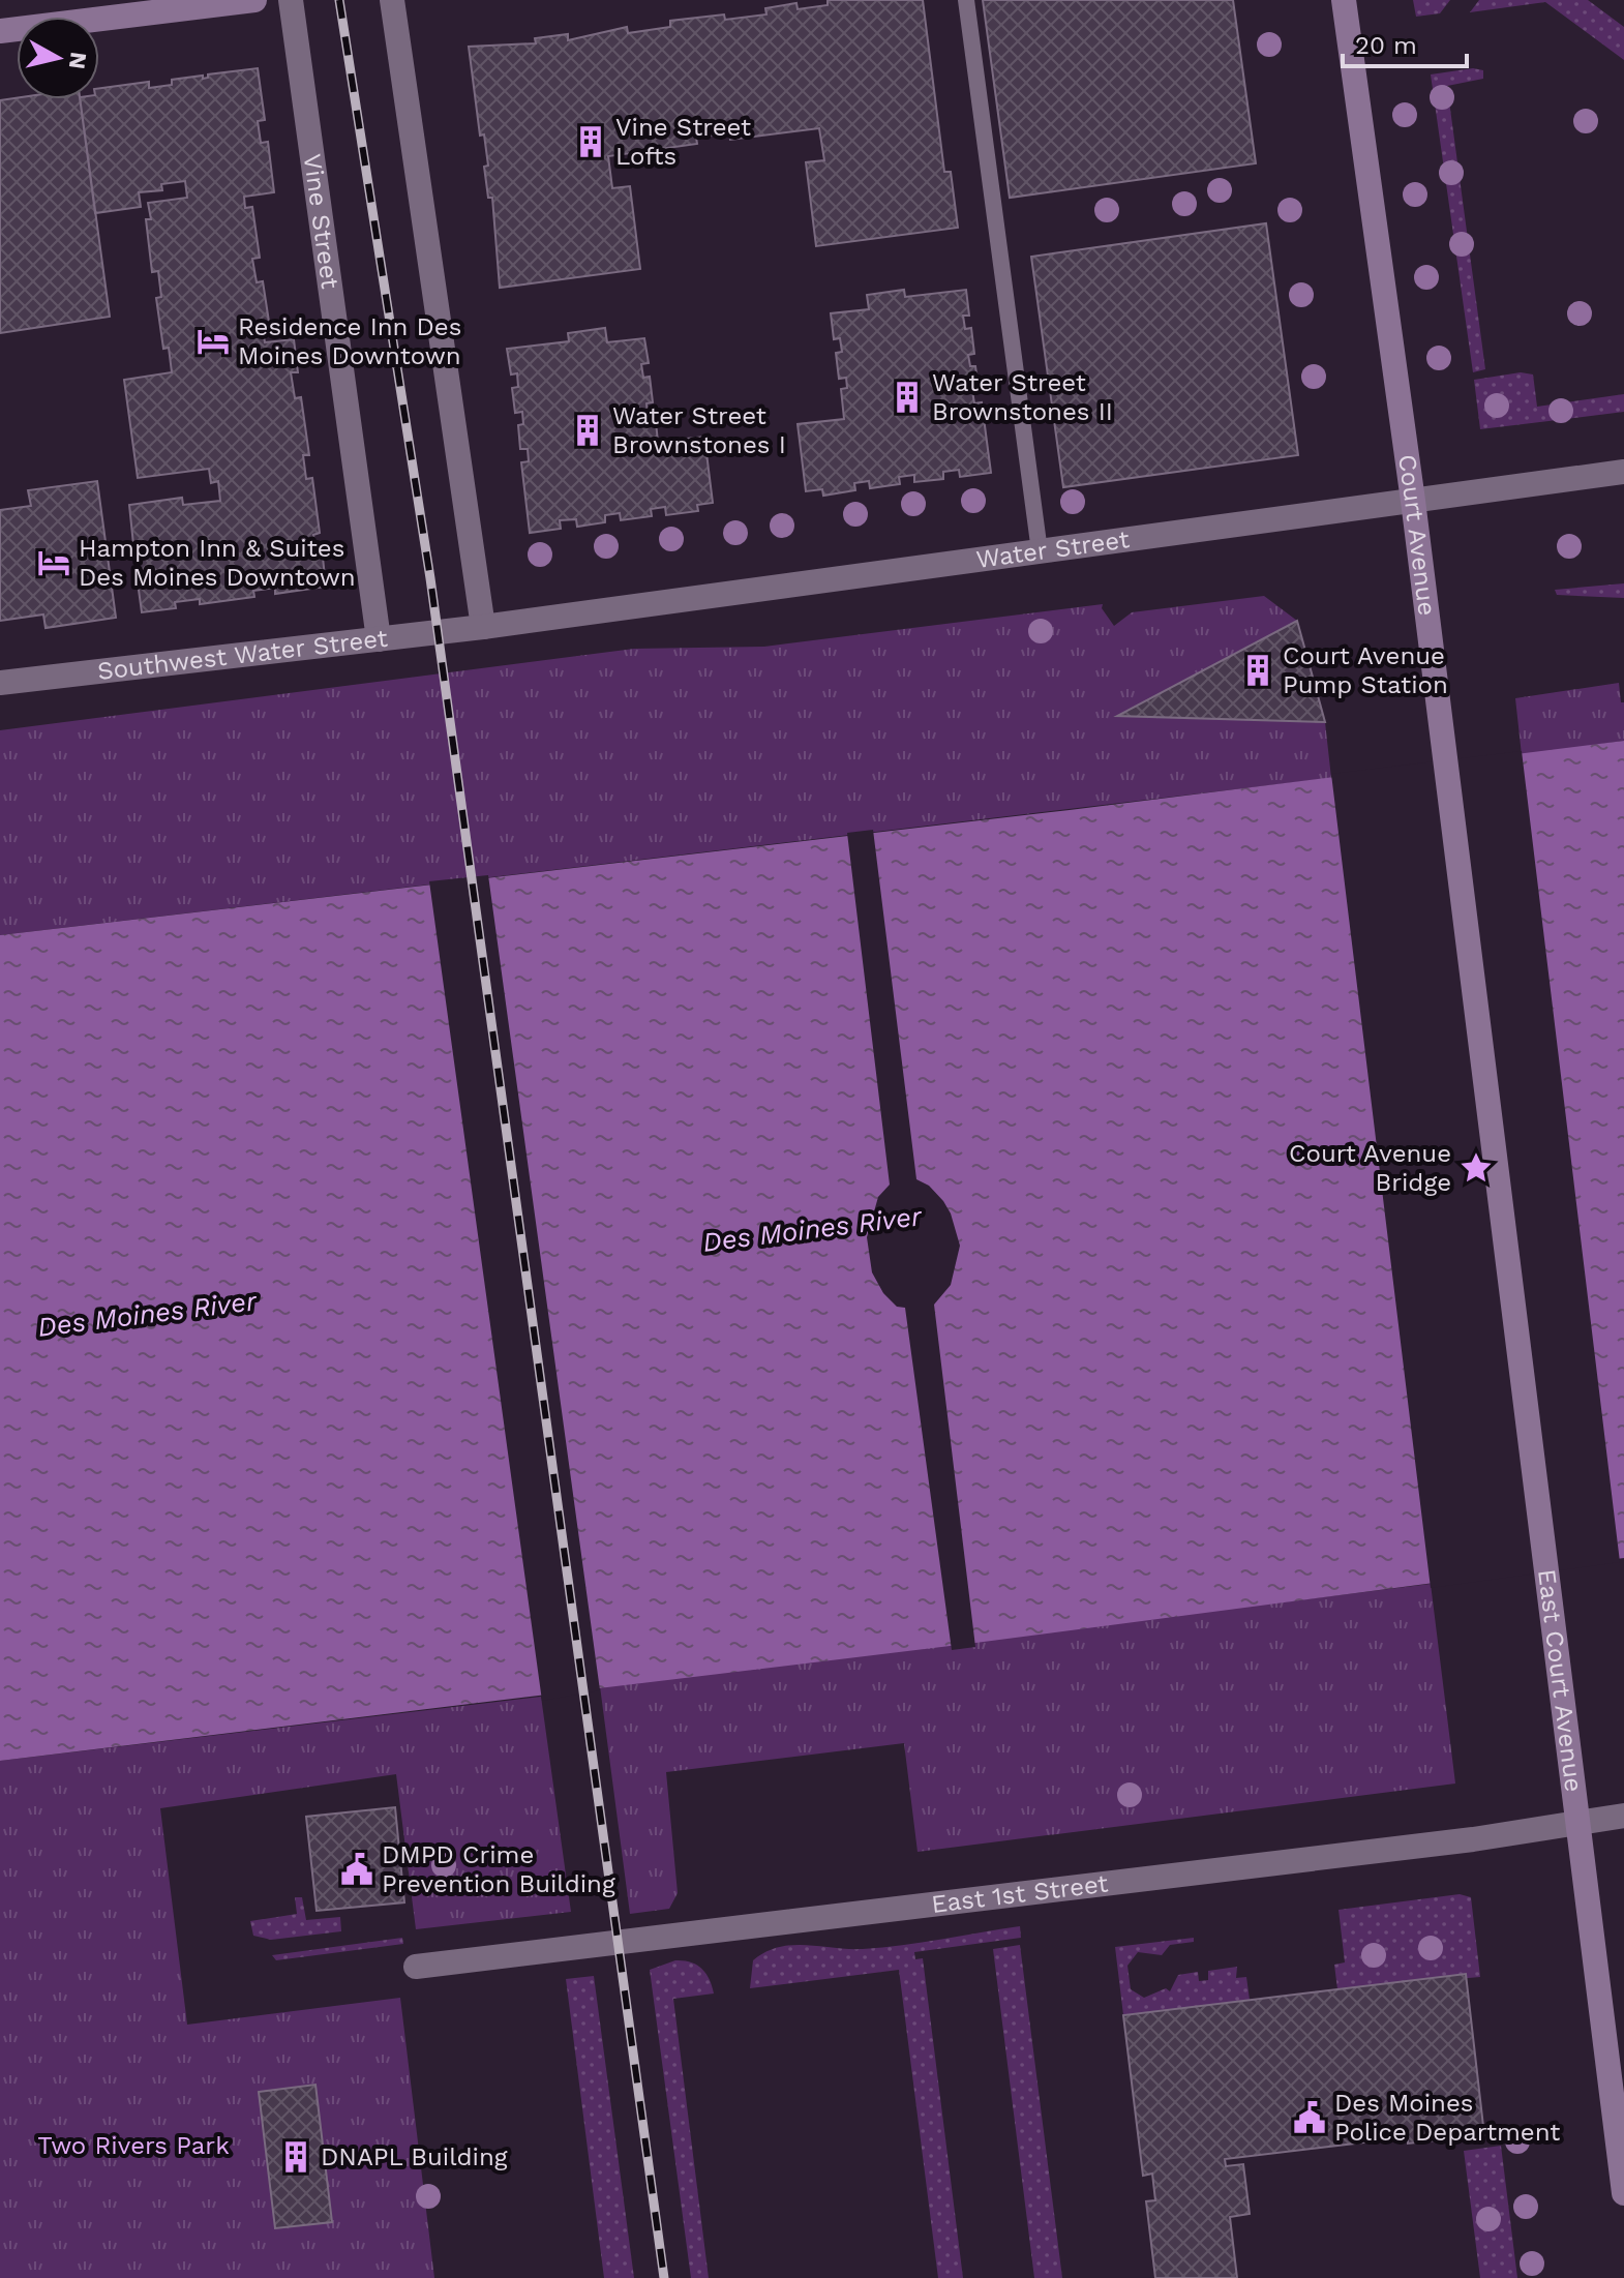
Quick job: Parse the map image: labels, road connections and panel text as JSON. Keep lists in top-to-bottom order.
{
  "streets": {
    "street": [
      "Vine Street",
      "Court Avenue",
      "Water Street",
      "Southwest Water Street",
      "East Court Avenue",
      "East 1st Street"
    ]
  },
  "crossings": [
    ["Vine Street", "Southwest Water Street"],
    ["Court Avenue", "Water Street"],
    ["Court Avenue", "East Court Avenue"],
    ["Water Street", "Southwest Water Street"],
    ["East Court Avenue", "East 1st Street"]
  ],
  "water": ["Des Moines River"],
  "parks": ["Two Rivers Park"],
  "places": {
    "building": [
      "Vine Street Lofts",
      "Water Street Brownstones II",
      "Water Street Brownstones I",
      "Court Avenue Pump Station",
      "DNAPL Building"
    ],
    "hotel": ["Residence Inn Des Moines Downtown", "Hampton Inn & Suites Des Moines Downtown"],
    "place": ["Court Avenue Bridge"],
    "public building": ["DMPD Crime Prevention Building", "Des Moines Police Department"]
  },
  "scale_bar": "20 m",
  "north": "right"
}
